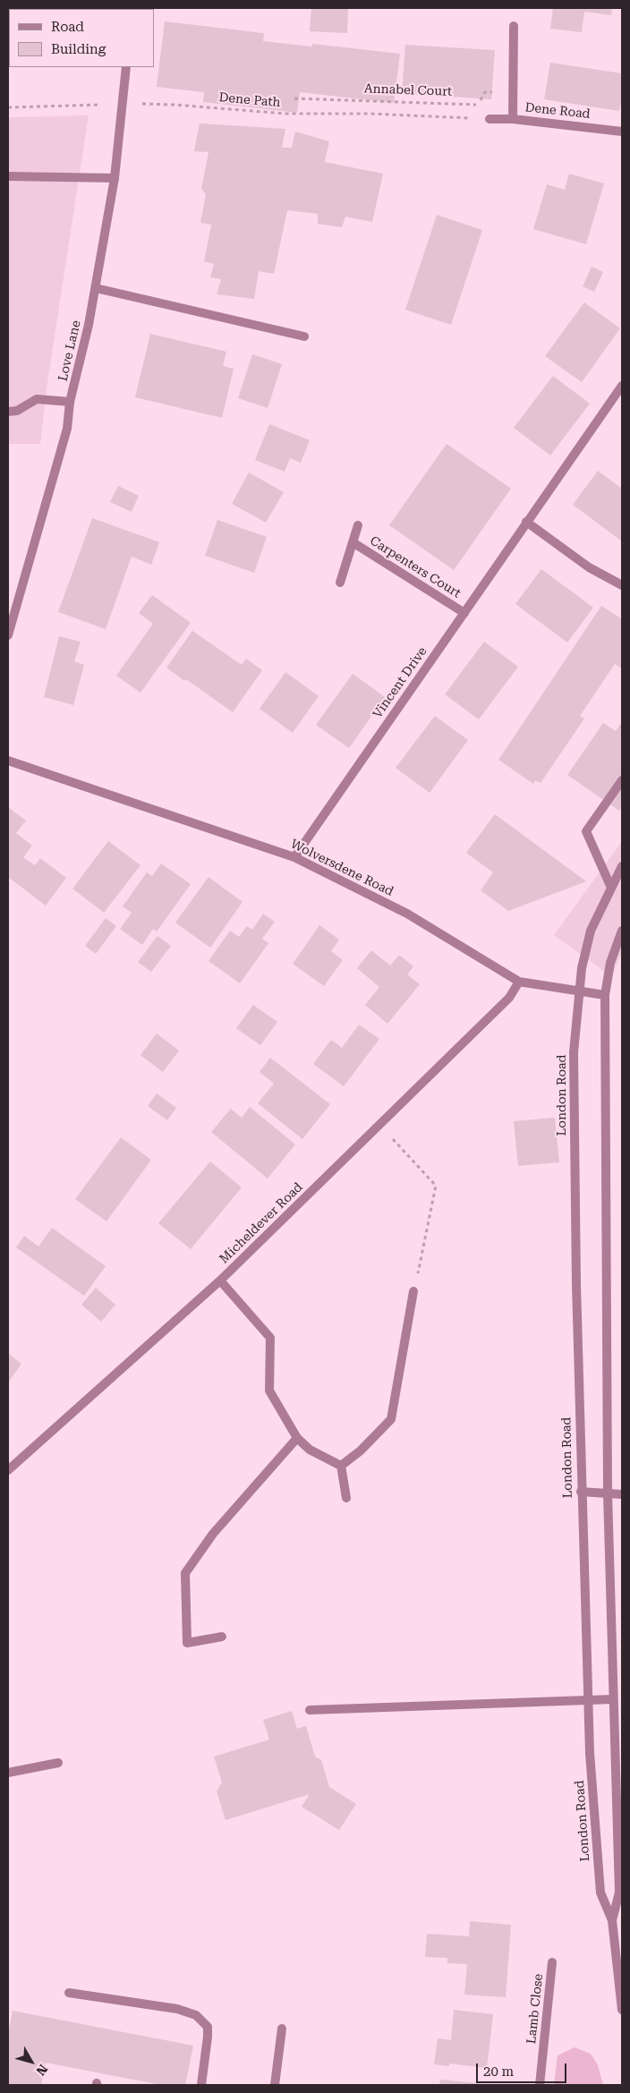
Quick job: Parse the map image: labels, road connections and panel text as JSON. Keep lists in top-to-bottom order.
{
  "streets": {
    "street": [
      "Dene Road",
      "Love Lane",
      "Carpenters Court",
      "Vincent Drive",
      "Wolversdene Road",
      "London Road",
      "Micheldever Road",
      "Lamb Close"
    ],
    "path": ["Annabel Court", "Dene Path"]
  },
  "crossings": [
    ["Dene Path", "Dene Road"],
    ["Dene Path", "Love Lane"],
    ["Carpenters Court", "Vincent Drive"],
    ["Vincent Drive", "Wolversdene Road"],
    ["Wolversdene Road", "London Road"],
    ["Wolversdene Road", "Micheldever Road"]
  ],
  "legend": ["Road", "Building"],
  "scale_bar": "20 m",
  "north": "bottom right"
}
